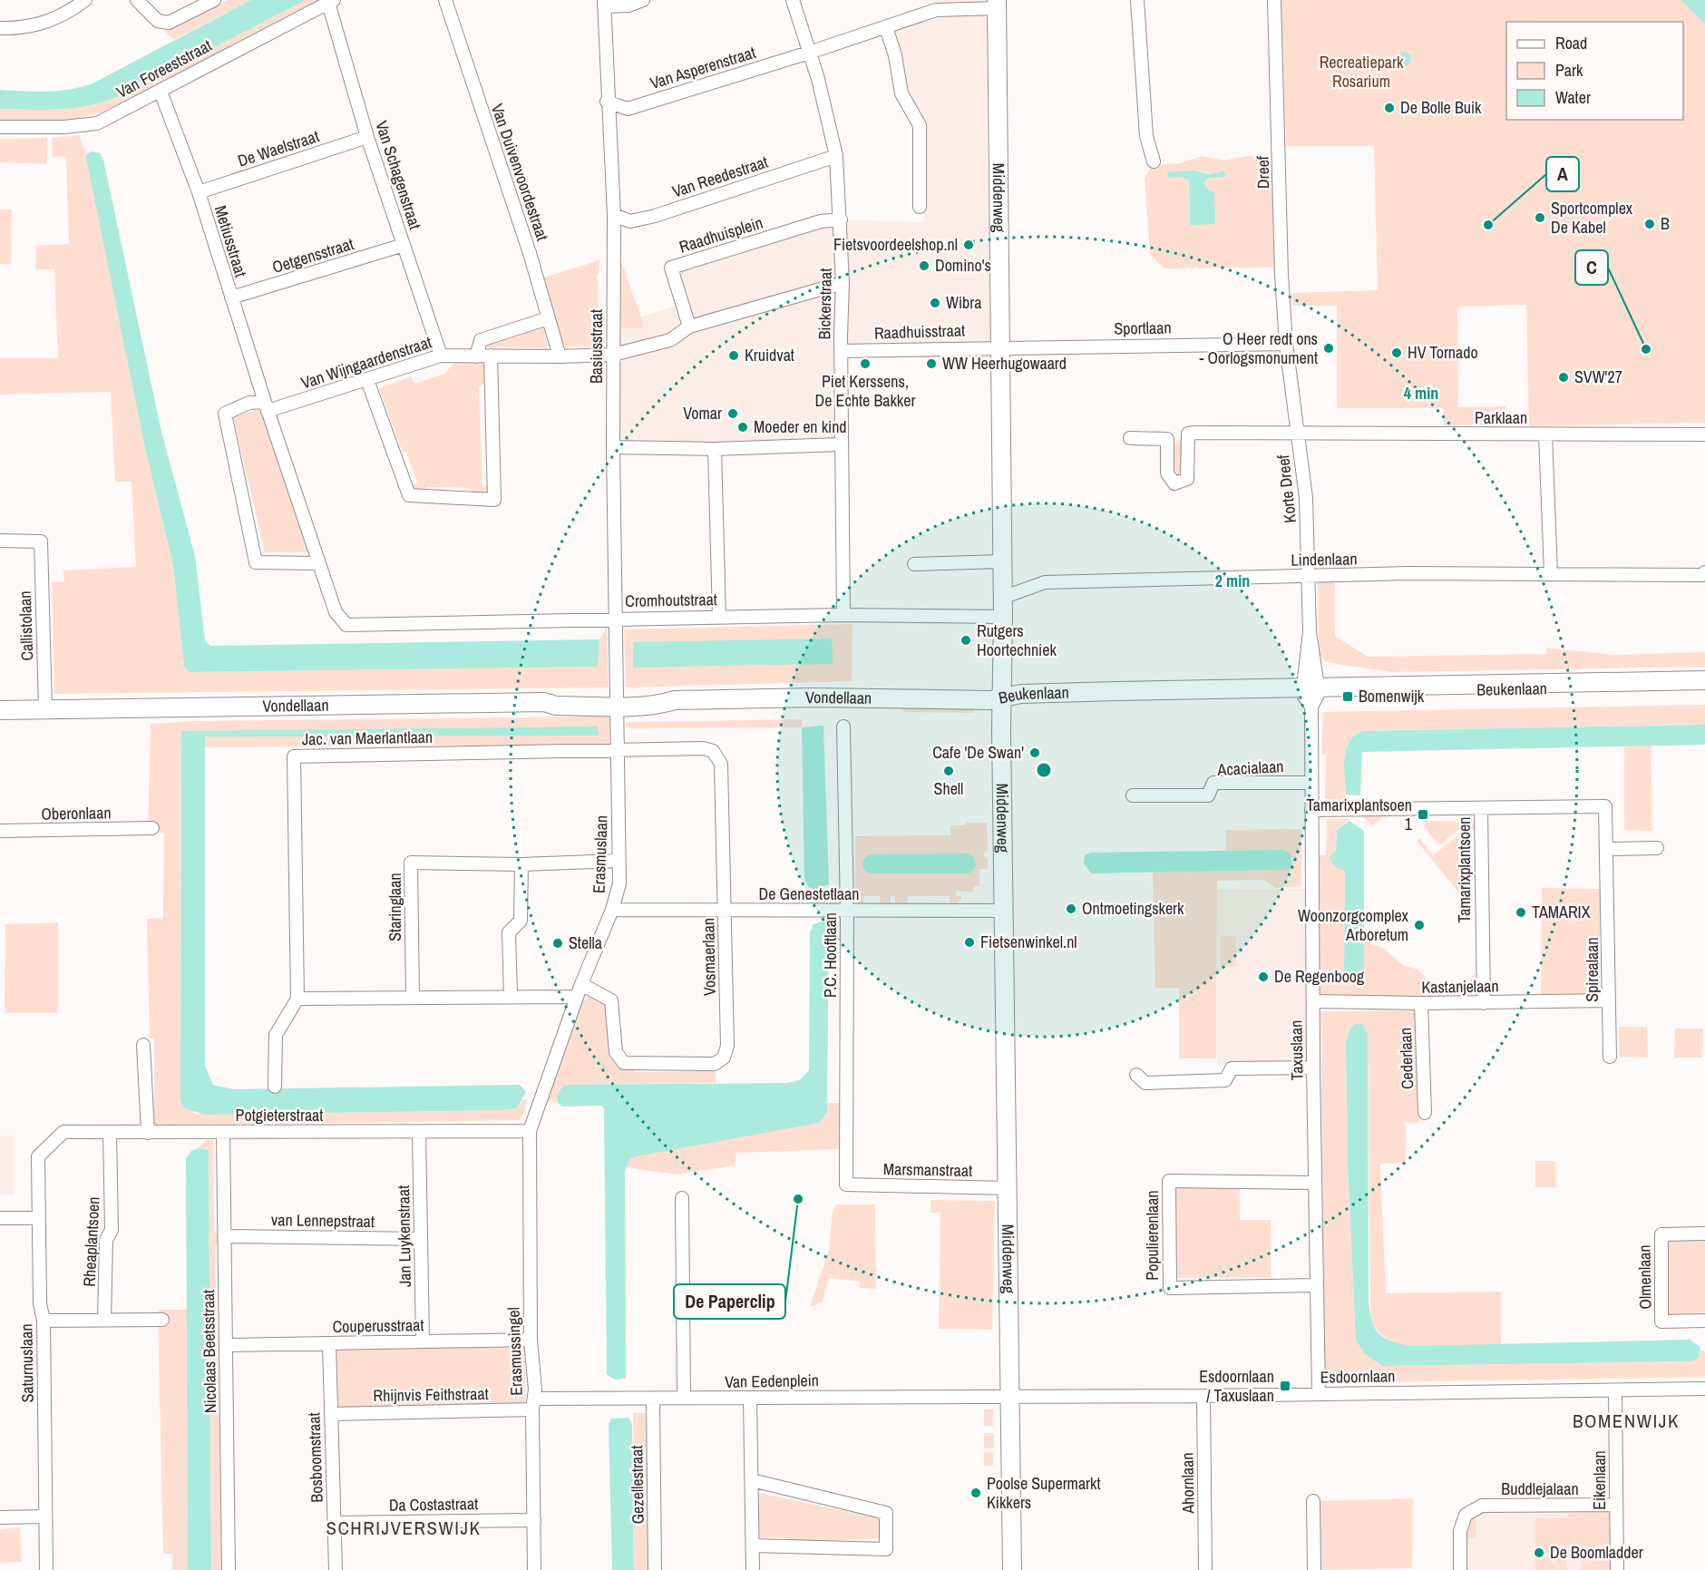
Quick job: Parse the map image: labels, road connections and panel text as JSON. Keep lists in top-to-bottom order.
{
  "streets": {
    "street": [
      "Van Asperenstraat",
      "Van Foreeststraat",
      "De Waelstraat",
      "Van Duivenvoordestraat",
      "Dreef",
      "Van Schagenstraat",
      "Van Reedestraat",
      "Middenweg",
      "Raadhuisplein",
      "Metiusstraat",
      "Oetgensstraat",
      "Bickerstraat",
      "Sportlaan",
      "Raadhuisstraat",
      "Basiusstraat",
      "Van Wijngaardenstraat",
      "Parklaan",
      "Korte Dreef",
      "Lindenlaan",
      "Cromhoutstraat",
      "Callistolaan",
      "Beukenlaan",
      "Vondellaan",
      "Jac. van Maerlantlaan",
      "Acacialaan",
      "Oberonlaan",
      "Erasmuslaan",
      "Tamarixplantsoen",
      "De Genestetlaan",
      "Staringlaan",
      "P.C. Hooftlaan",
      "Vosmaerlaan",
      "Spirealaan",
      "Kastanjelaan",
      "Taxuslaan",
      "Cederlaan",
      "Potgieterstraat",
      "Marsmanstraat",
      "van Lennepstraat",
      "Populierenlaan",
      "Jan Luykenstraat",
      "Rheaplantsoen",
      "Olmenlaan",
      "Couperusstraat",
      "Nicolaas Beetsstraat",
      "Erasmussingel",
      "Saturnuslaan",
      "Esdoornlaan",
      "Van Eedenplein",
      "Rhijnvis Feithstraat",
      "Bosboomstraat",
      "Eikenlaan",
      "Ahornlaan",
      "Gezellestraat",
      "Buddlejalaan",
      "Da Costastraat"
    ]
  },
  "crossings": [
    ["Van Asperenstraat", "Middenweg"],
    ["Van Asperenstraat", "Bickerstraat"],
    ["Van Asperenstraat", "Basiusstraat"],
    ["Van Foreeststraat", "Van Schagenstraat"],
    ["Van Foreeststraat", "Metiusstraat"],
    ["De Waelstraat", "Van Schagenstraat"],
    ["De Waelstraat", "Metiusstraat"],
    ["Van Duivenvoordestraat", "Van Wijngaardenstraat"],
    ["Dreef", "Sportlaan"],
    ["Dreef", "Korte Dreef"],
    ["Van Schagenstraat", "Oetgensstraat"],
    ["Van Schagenstraat", "Van Wijngaardenstraat"],
    ["Van Reedestraat", "Bickerstraat"],
    ["Van Reedestraat", "Basiusstraat"],
    ["Middenweg", "Sportlaan"],
    ["Middenweg", "Raadhuisstraat"],
    ["Middenweg", "Lindenlaan"],
    ["Middenweg", "Cromhoutstraat"],
    ["Middenweg", "Beukenlaan"],
    ["Middenweg", "Vondellaan"],
    ["Middenweg", "De Genestetlaan"],
    ["Middenweg", "Marsmanstraat"],
    ["Middenweg", "Esdoornlaan"],
    ["Middenweg", "Van Eedenplein"],
    ["Raadhuisplein", "Bickerstraat"],
    ["Metiusstraat", "Oetgensstraat"],
    ["Metiusstraat", "Van Wijngaardenstraat"],
    ["Metiusstraat", "Cromhoutstraat"],
    ["Bickerstraat", "Raadhuisstraat"],
    ["Bickerstraat", "Cromhoutstraat"],
    ["Sportlaan", "Raadhuisstraat"],
    ["Sportlaan", "Korte Dreef"],
    ["Basiusstraat", "Van Wijngaardenstraat"],
    ["Basiusstraat", "Cromhoutstraat"],
    ["Basiusstraat", "Vondellaan"],
    ["Basiusstraat", "Erasmuslaan"],
    ["Parklaan", "Korte Dreef"],
    ["Korte Dreef", "Lindenlaan"],
    ["Korte Dreef", "Beukenlaan"],
    ["Korte Dreef", "Taxuslaan"],
    ["Callistolaan", "Vondellaan"],
    ["Beukenlaan", "Vondellaan"],
    ["Beukenlaan", "Taxuslaan"],
    ["Vondellaan", "Erasmuslaan"],
    ["Jac. van Maerlantlaan", "Erasmuslaan"],
    ["Jac. van Maerlantlaan", "Vosmaerlaan"],
    ["Acacialaan", "Taxuslaan"],
    ["Erasmuslaan", "De Genestetlaan"],
    ["Erasmuslaan", "Staringlaan"],
    ["Erasmuslaan", "Vosmaerlaan"],
    ["Erasmuslaan", "Potgieterstraat"],
    ["Erasmuslaan", "Erasmussingel"],
    ["Tamarixplantsoen", "Spirealaan"],
    ["Tamarixplantsoen", "Kastanjelaan"],
    ["Tamarixplantsoen", "Taxuslaan"],
    ["De Genestetlaan", "P.C. Hooftlaan"],
    ["De Genestetlaan", "Vosmaerlaan"],
    ["P.C. Hooftlaan", "Marsmanstraat"],
    ["Spirealaan", "Kastanjelaan"],
    ["Kastanjelaan", "Taxuslaan"],
    ["Kastanjelaan", "Cederlaan"],
    ["Taxuslaan", "Populierenlaan"],
    ["Taxuslaan", "Esdoornlaan"],
    ["Potgieterstraat", "Jan Luykenstraat"],
    ["Potgieterstraat", "Rheaplantsoen"],
    ["Potgieterstraat", "Nicolaas Beetsstraat"],
    ["Potgieterstraat", "Erasmussingel"],
    ["Potgieterstraat", "Saturnuslaan"],
    ["van Lennepstraat", "Jan Luykenstraat"],
    ["van Lennepstraat", "Nicolaas Beetsstraat"],
    ["Jan Luykenstraat", "Couperusstraat"],
    ["Couperusstraat", "Nicolaas Beetsstraat"],
    ["Couperusstraat", "Erasmussingel"],
    ["Couperusstraat", "Bosboomstraat"],
    ["Erasmussingel", "Van Eedenplein"],
    ["Erasmussingel", "Rhijnvis Feithstraat"],
    ["Erasmussingel", "Da Costastraat"],
    ["Esdoornlaan", "Van Eedenplein"],
    ["Esdoornlaan", "Eikenlaan"],
    ["Esdoornlaan", "Ahornlaan"],
    ["Van Eedenplein", "Rhijnvis Feithstraat"],
    ["Van Eedenplein", "Gezellestraat"],
    ["Rhijnvis Feithstraat", "Bosboomstraat"],
    ["Bosboomstraat", "Da Costastraat"],
    ["Eikenlaan", "Buddlejalaan"]
  ],
  "districts": ["BOMENWIJK", "SCHRIJVERSWIJK"],
  "parks": ["Recreatiepark Rosarium"],
  "places": {
    "other": [
      "De Bolle Buik",
      "Sportcomplex De Kabel",
      "B",
      "A",
      "Fietsvoordeelshop.nl",
      "Domino's",
      "Wibra",
      "O Heer redt ons - Oorlogsmonument",
      "C",
      "HV Tornado",
      "Kruidvat",
      "Piet Kerssens, De Echte Bakker",
      "WW Heerhugowaard",
      "SVW'27",
      "Vomar",
      "Moeder en kind",
      "Rutgers Hoortechniek",
      "Cafe 'De Swan'",
      "Shell",
      "Ontmoetingskerk",
      "TAMARIX",
      "Woonzorgcomplex Arboretum",
      "Fietsenwinkel.nl",
      "Stella",
      "De Regenboog",
      "De Paperclip",
      "Poolse Supermarkt Kikkers",
      "De Boomladder"
    ],
    "transit": ["Bomenwijk", "Tamarixplantsoen 1", "Esdoornlaan / Taxuslaan"]
  },
  "legend": ["Road", "Park", "Water"],
  "rings": ["4 min", "2 min"]
}
